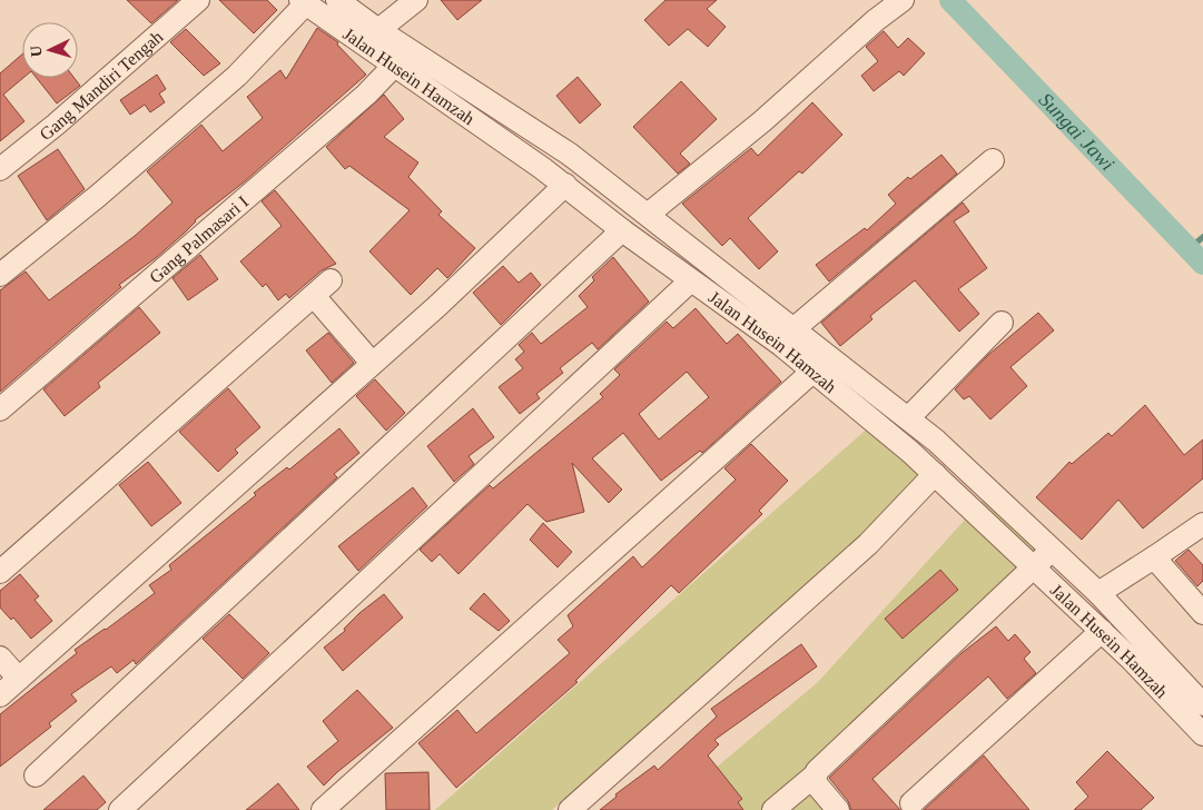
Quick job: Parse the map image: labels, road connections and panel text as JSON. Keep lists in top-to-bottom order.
{
  "streets": {
    "street": ["Jalan Husein Hamzah", "Gang Mandiri Tengah", "Gang Palmasari I"]
  },
  "crossings": [
    ["Jalan Husein Hamzah", "Gang Palmasari I"]
  ],
  "water": ["Sungai Jawi"],
  "north": "left"
}
